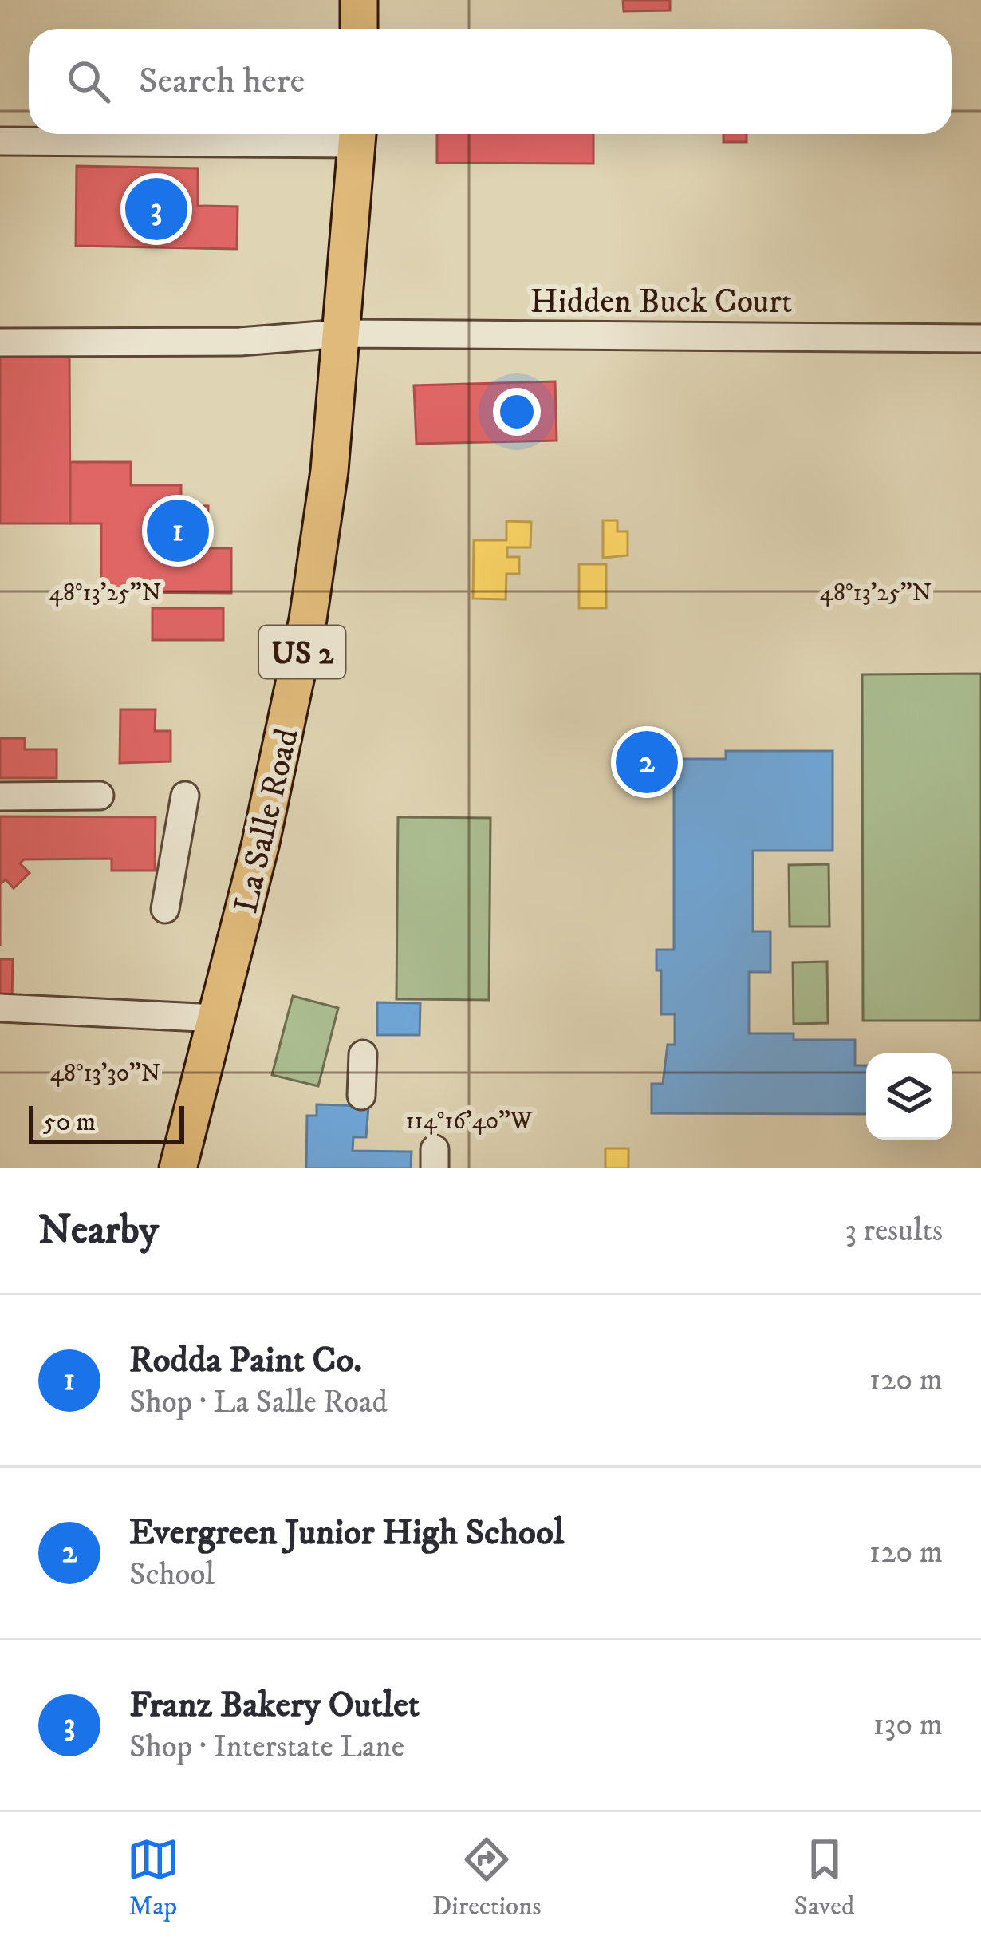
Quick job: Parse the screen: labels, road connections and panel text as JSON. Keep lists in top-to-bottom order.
{
  "streets": {
    "highway": ["US 2", "La Salle Road"],
    "street": ["Hidden Buck Court"]
  },
  "crossings": [
    ["Hidden Buck Court", "La Salle Road"]
  ],
  "scale_bar": "50 m",
  "page": {
    "search": "Search here",
    "pins": ["3", "1", "2"],
    "scale": "50 m",
    "heading": ["Nearby", "3 results"],
    "list": [
      {
        "mark": "1",
        "name": "Rodda Paint Co.",
        "note": "Shop · La Salle Road",
        "value": "120 m"
      },
      {
        "mark": "2",
        "name": "Evergreen Junior High School",
        "note": "School",
        "value": "120 m"
      },
      {
        "mark": "3",
        "name": "Franz Bakery Outlet",
        "note": "Shop · Interstate Lane",
        "value": "130 m"
      }
    ],
    "nav": ["Map", "Directions", "Saved"]
  },
  "coordinates": ["48°13'25\"N", "48°13'30\"N", "114°16'40\"W"]
}
